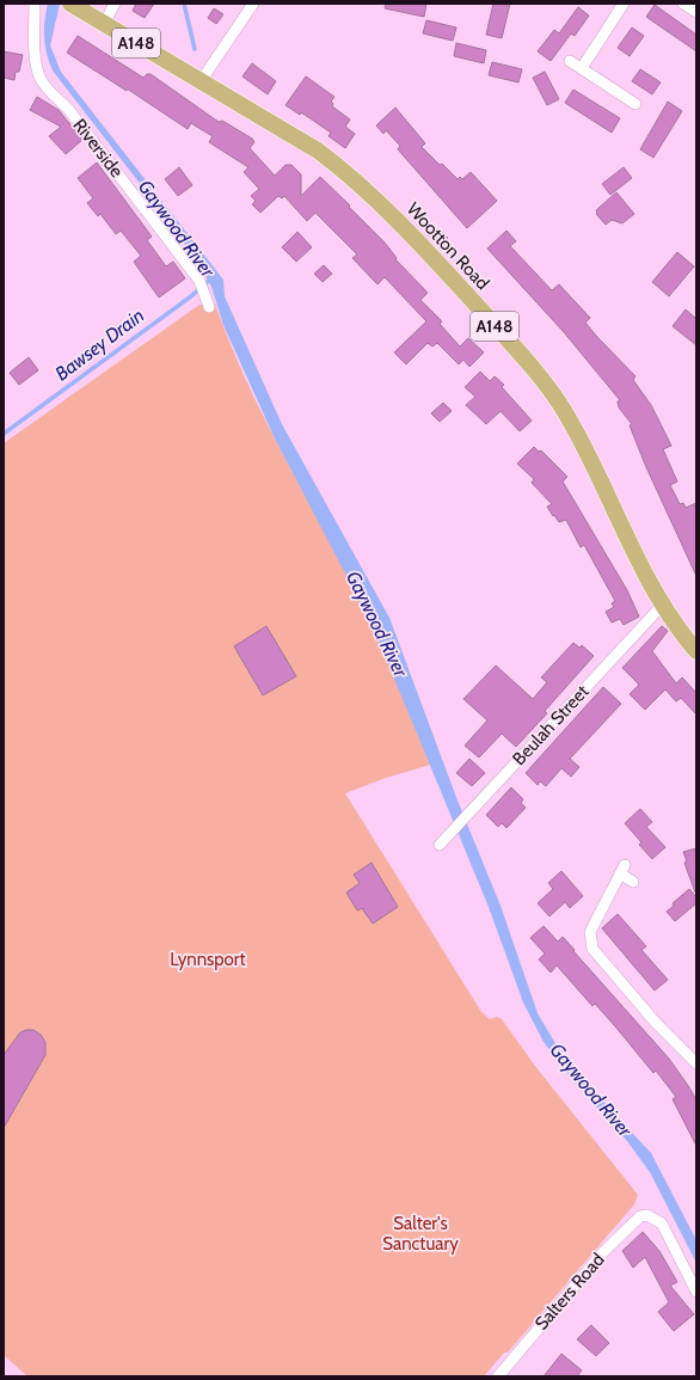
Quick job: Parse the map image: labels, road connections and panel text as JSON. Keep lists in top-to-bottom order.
{
  "streets": {
    "main road": ["A148", "Wootton Road"],
    "street": ["Riverside", "Beulah Street", "Salters Road"]
  },
  "crossings": [
    ["Wootton Road", "Beulah Street"]
  ],
  "water": ["Gaywood River", "Bawsey Drain"],
  "parks": ["Lynnsport", "Salter's Sanctuary"]
}
